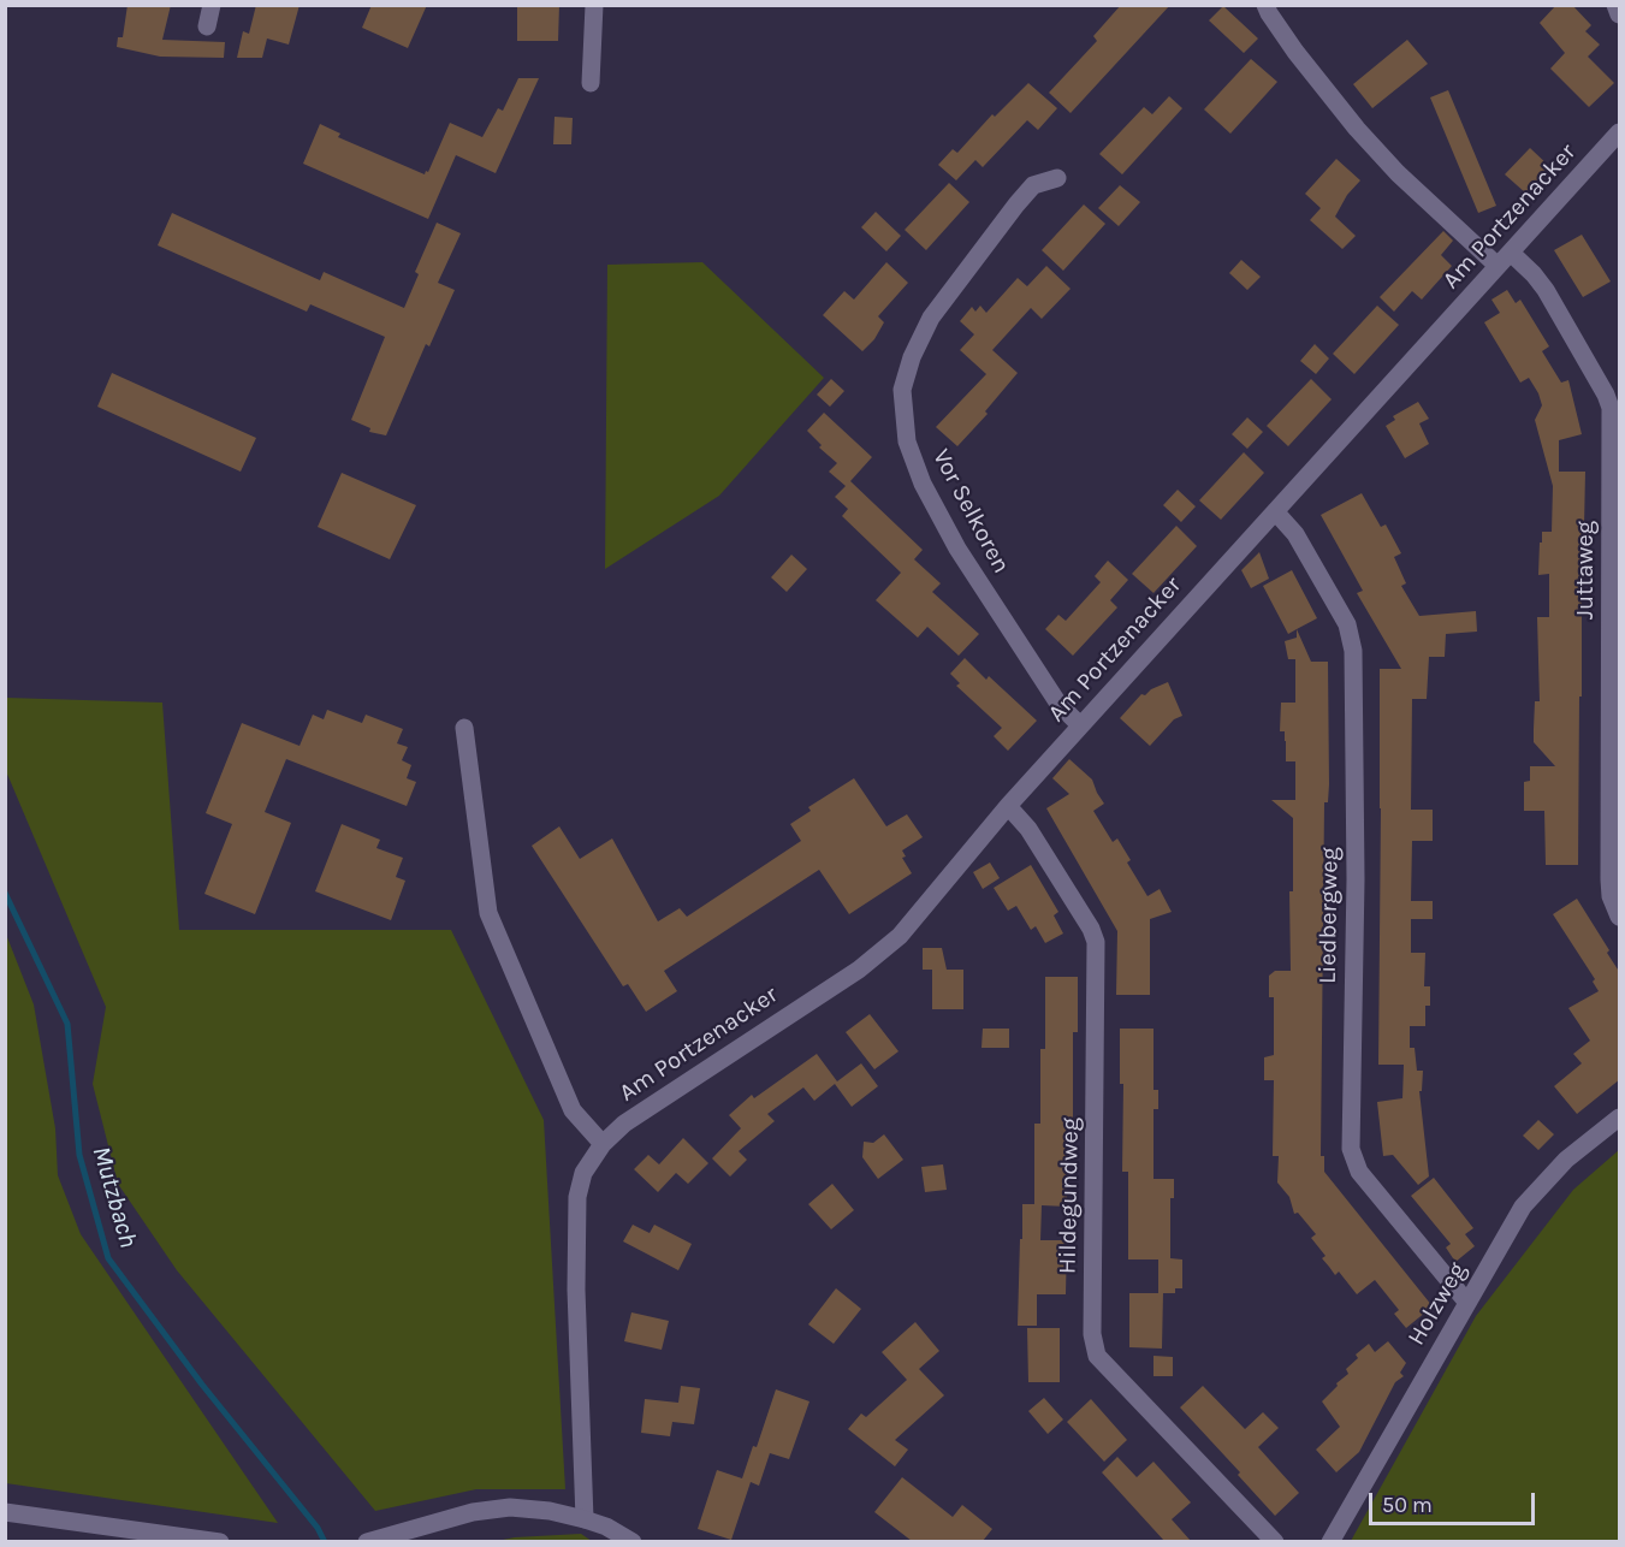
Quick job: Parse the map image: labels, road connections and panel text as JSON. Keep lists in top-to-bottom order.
{
  "streets": {
    "street": [
      "Am Portzenacker",
      "Vor Selkoren",
      "Juttaweg",
      "Liedbergweg",
      "Hildegundweg",
      "Holzweg"
    ]
  },
  "crossings": [
    ["Am Portzenacker", "Vor Selkoren"],
    ["Am Portzenacker", "Juttaweg"],
    ["Am Portzenacker", "Liedbergweg"],
    ["Am Portzenacker", "Hildegundweg"],
    ["Liedbergweg", "Holzweg"]
  ],
  "water": ["Mutzbach"],
  "scale_bar": "50 m"
}
